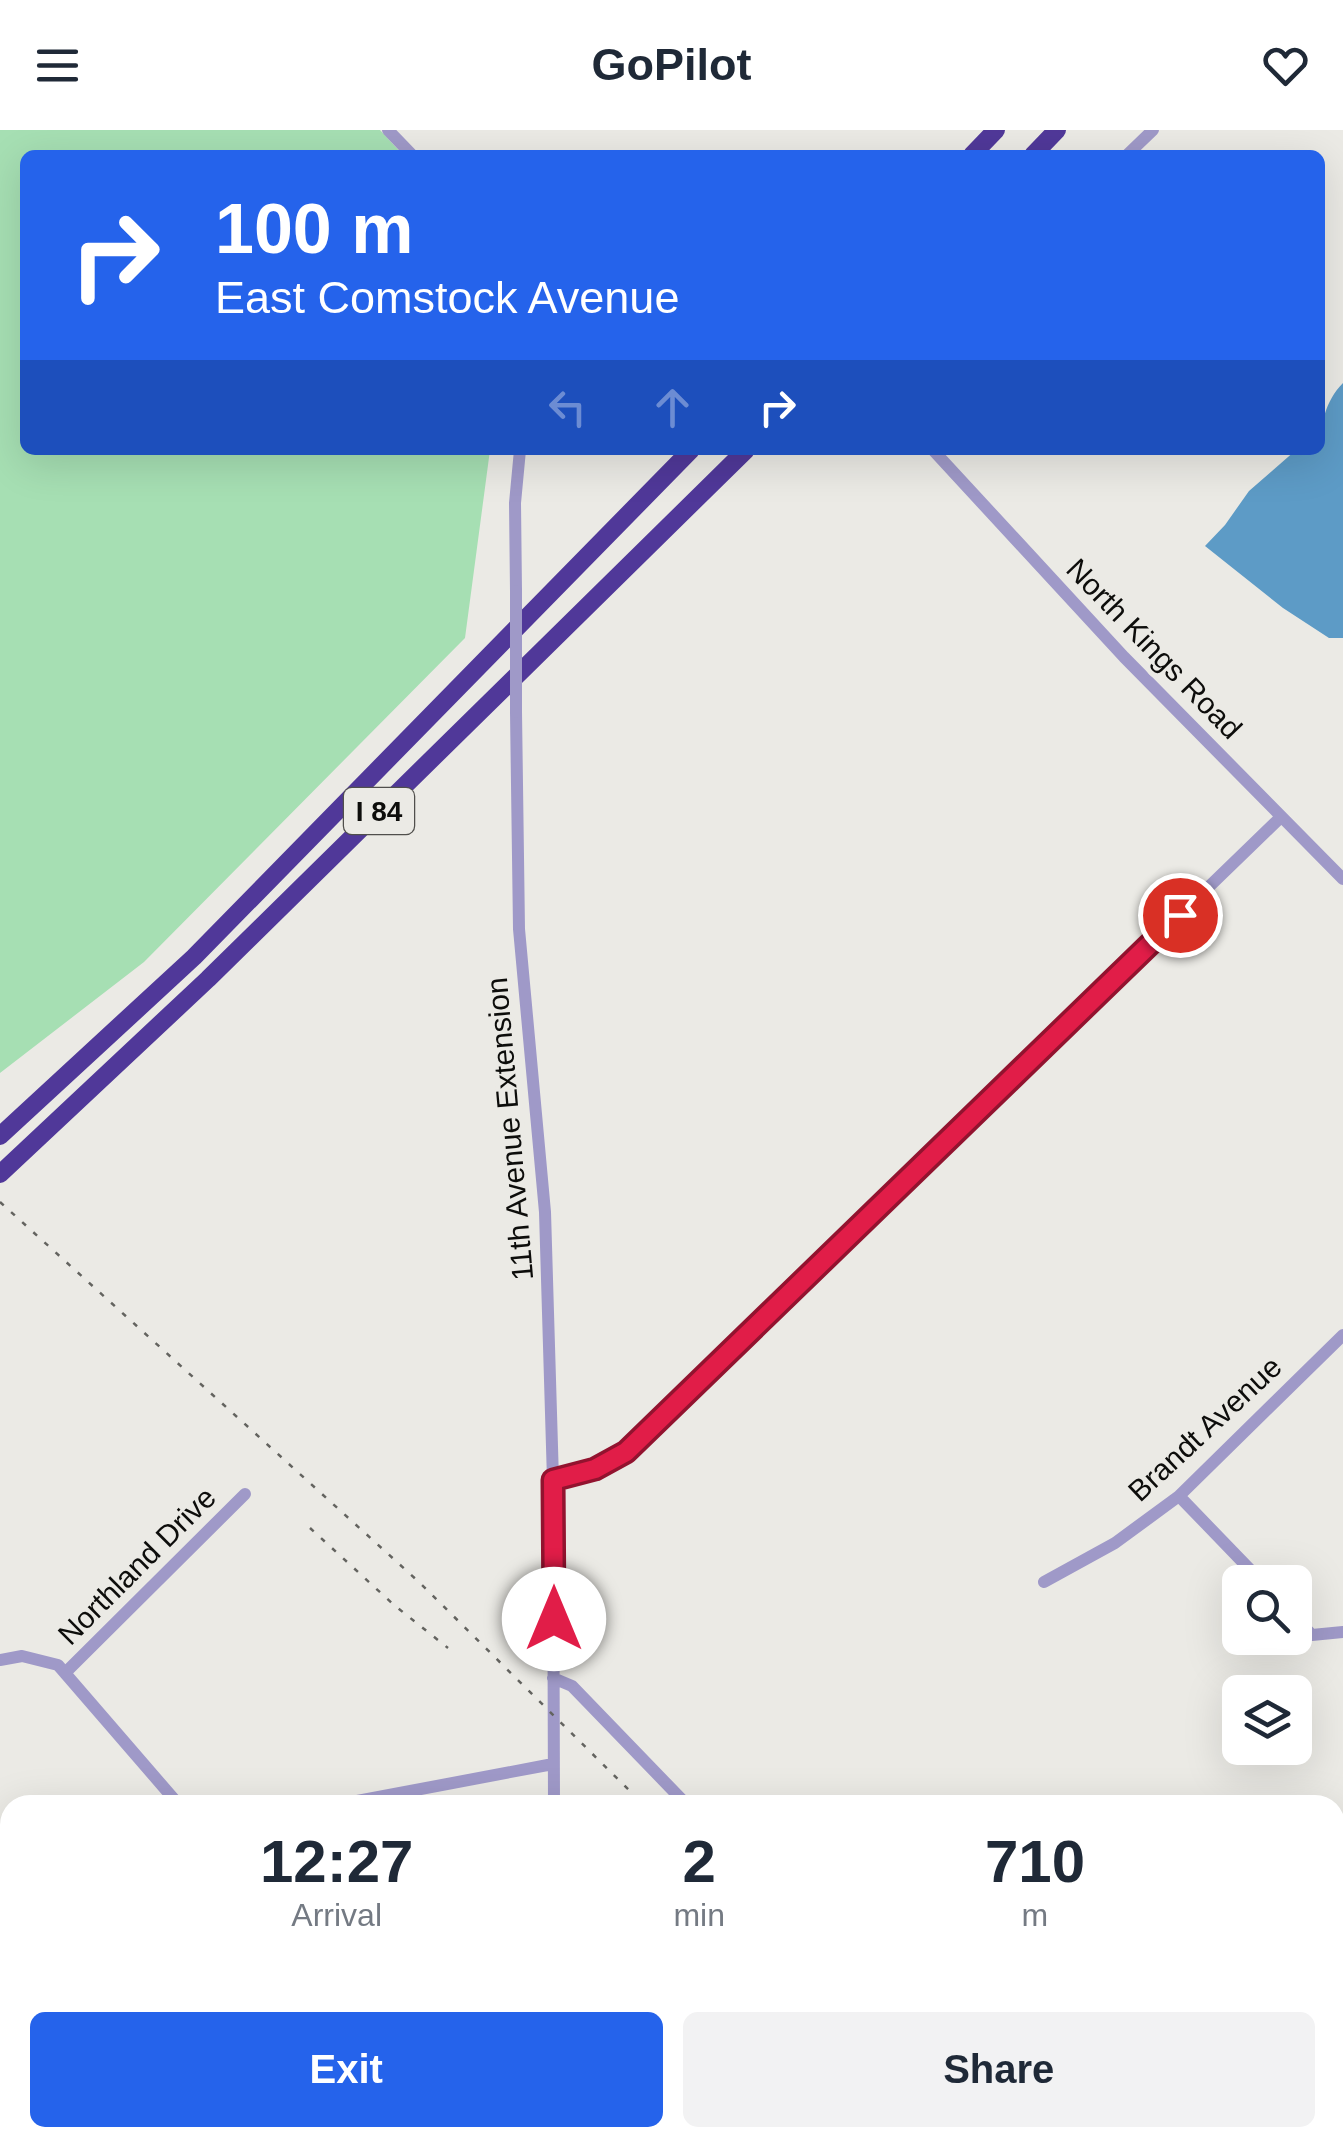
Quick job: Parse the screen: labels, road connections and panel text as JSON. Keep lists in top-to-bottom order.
{
  "streets": {
    "highway": ["I 84"],
    "street": [
      "North Kings Road",
      "11th Avenue Extension",
      "Brandt Avenue",
      "Northland Drive"
    ]
  },
  "page": {
    "header": "GoPilot",
    "turn": ["100 m", "East Comstock Avenue"],
    "eta": [
      "12:27",
      "Arrival",
      "2",
      "min",
      "710",
      "m"
    ],
    "buttons": ["Exit", "Share"]
  }
}
